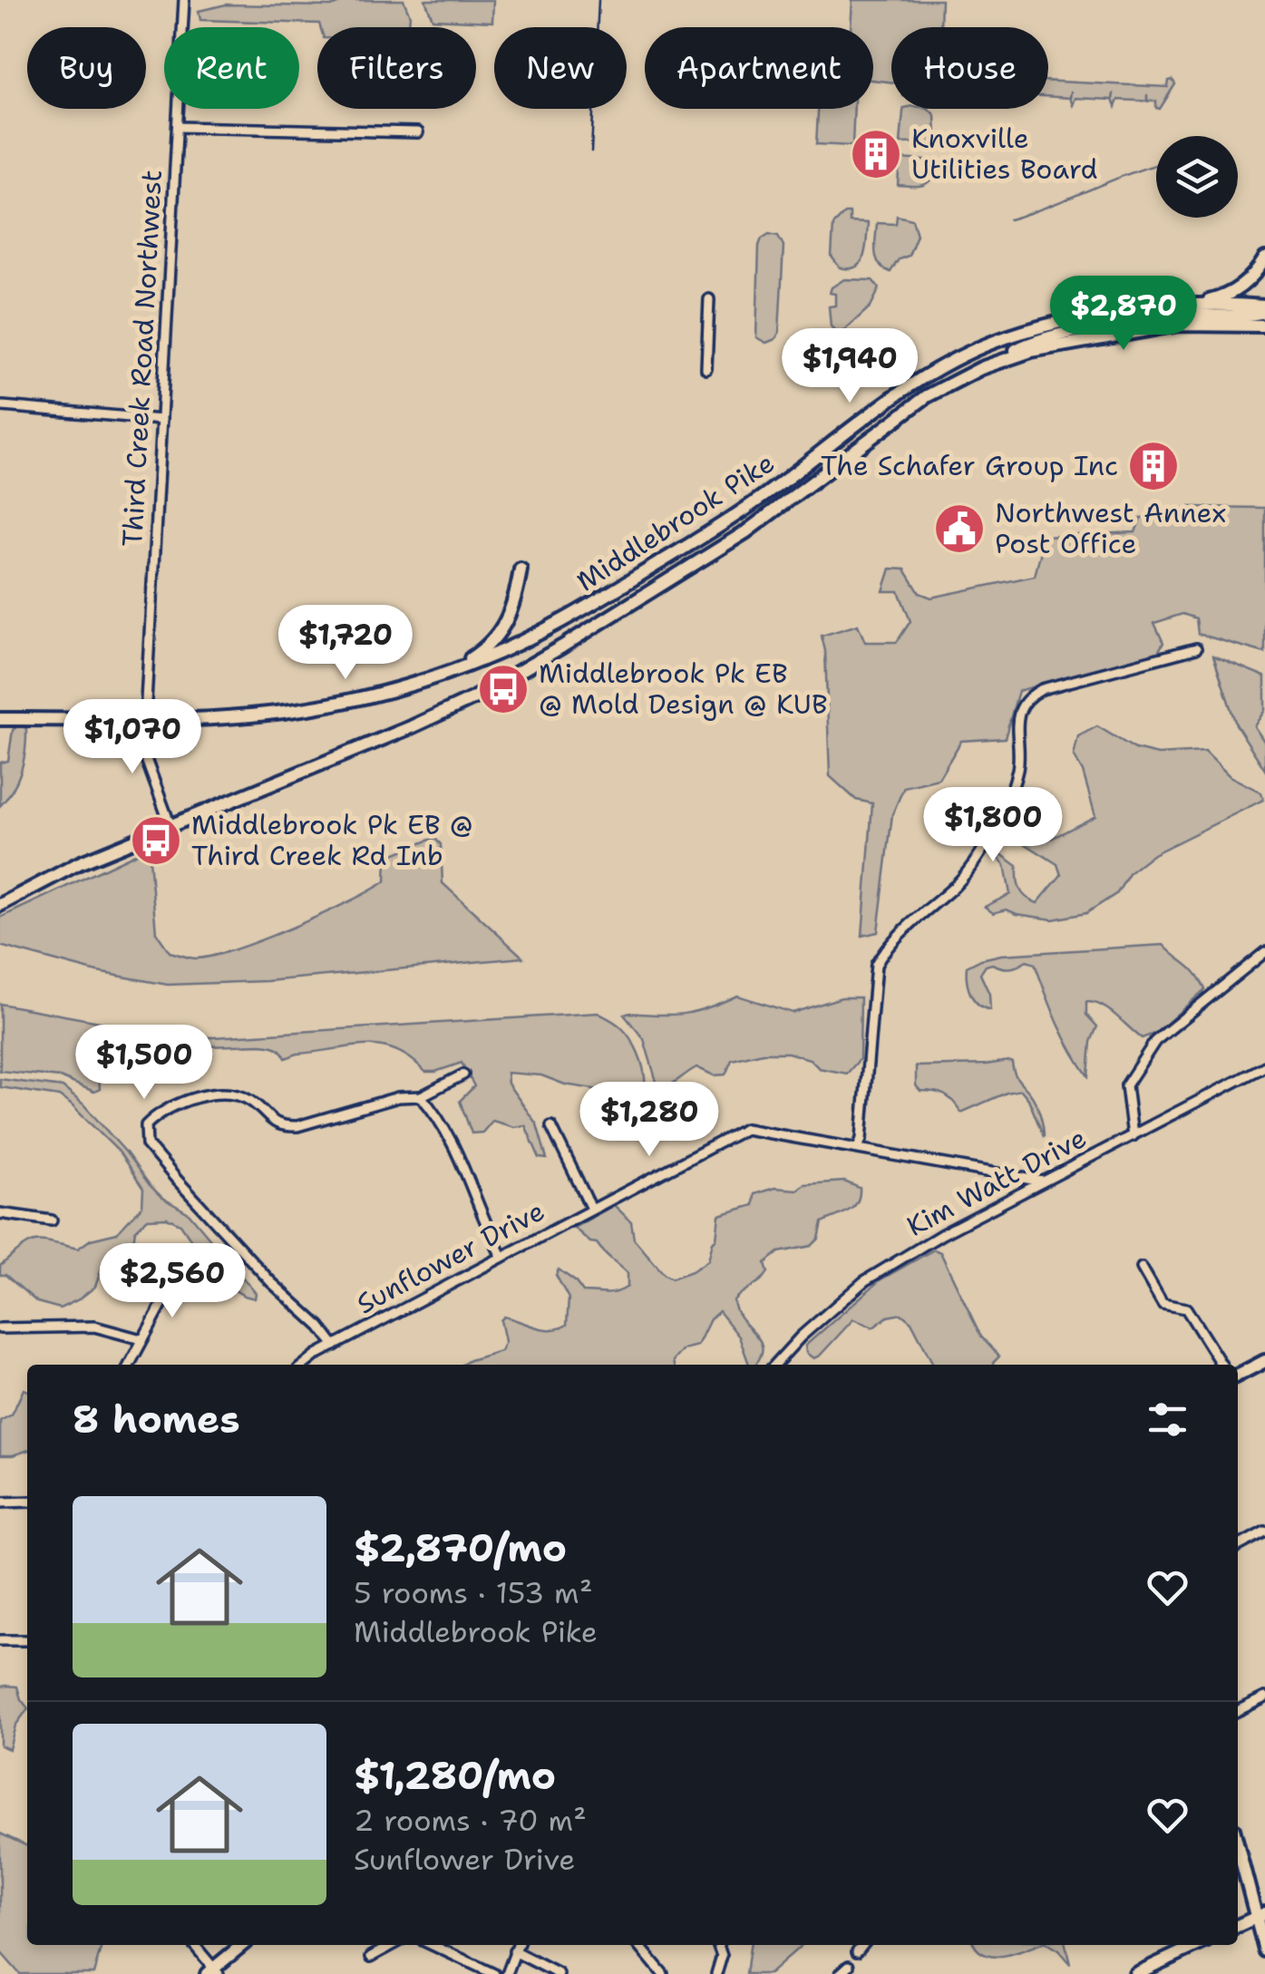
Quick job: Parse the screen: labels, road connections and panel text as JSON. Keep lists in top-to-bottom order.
{
  "streets": {
    "main road": ["Middlebrook Pike"],
    "street": ["Third Creek Road Northwest", "Kim Watt Drive", "Sunflower Drive"]
  },
  "crossings": [
    ["Third Creek Road Northwest", "Middlebrook Pike"],
    ["Kim Watt Drive", "Sunflower Drive"]
  ],
  "places": {
    "building": ["Knoxville Utilities Board", "The Schafer Group Inc"],
    "public building": ["Northwest Annex Post Office"],
    "bus stop": ["Middlebrook Pk EB @ Mold Design @ KUB", "Middlebrook Pk EB @ Third Creek Rd Inb"]
  },
  "page": {
    "chip": [
      "Buy",
      "Rent",
      "Filters",
      "New",
      "Apartment",
      "House"
    ],
    "price": [
      "$2,870",
      "$1,940",
      "$1,720",
      "$1,070",
      "$1,800",
      "$1,500",
      "$1,280",
      "$2,560"
    ],
    "heading": "8 homes",
    "list": [
      {
        "name": "$2,870/mo",
        "note": "5 rooms · 153 m² · Middlebrook Pike"
      },
      {
        "name": "$1,280/mo",
        "note": "2 rooms · 70 m² · Sunflower Drive"
      }
    ]
  }
}
